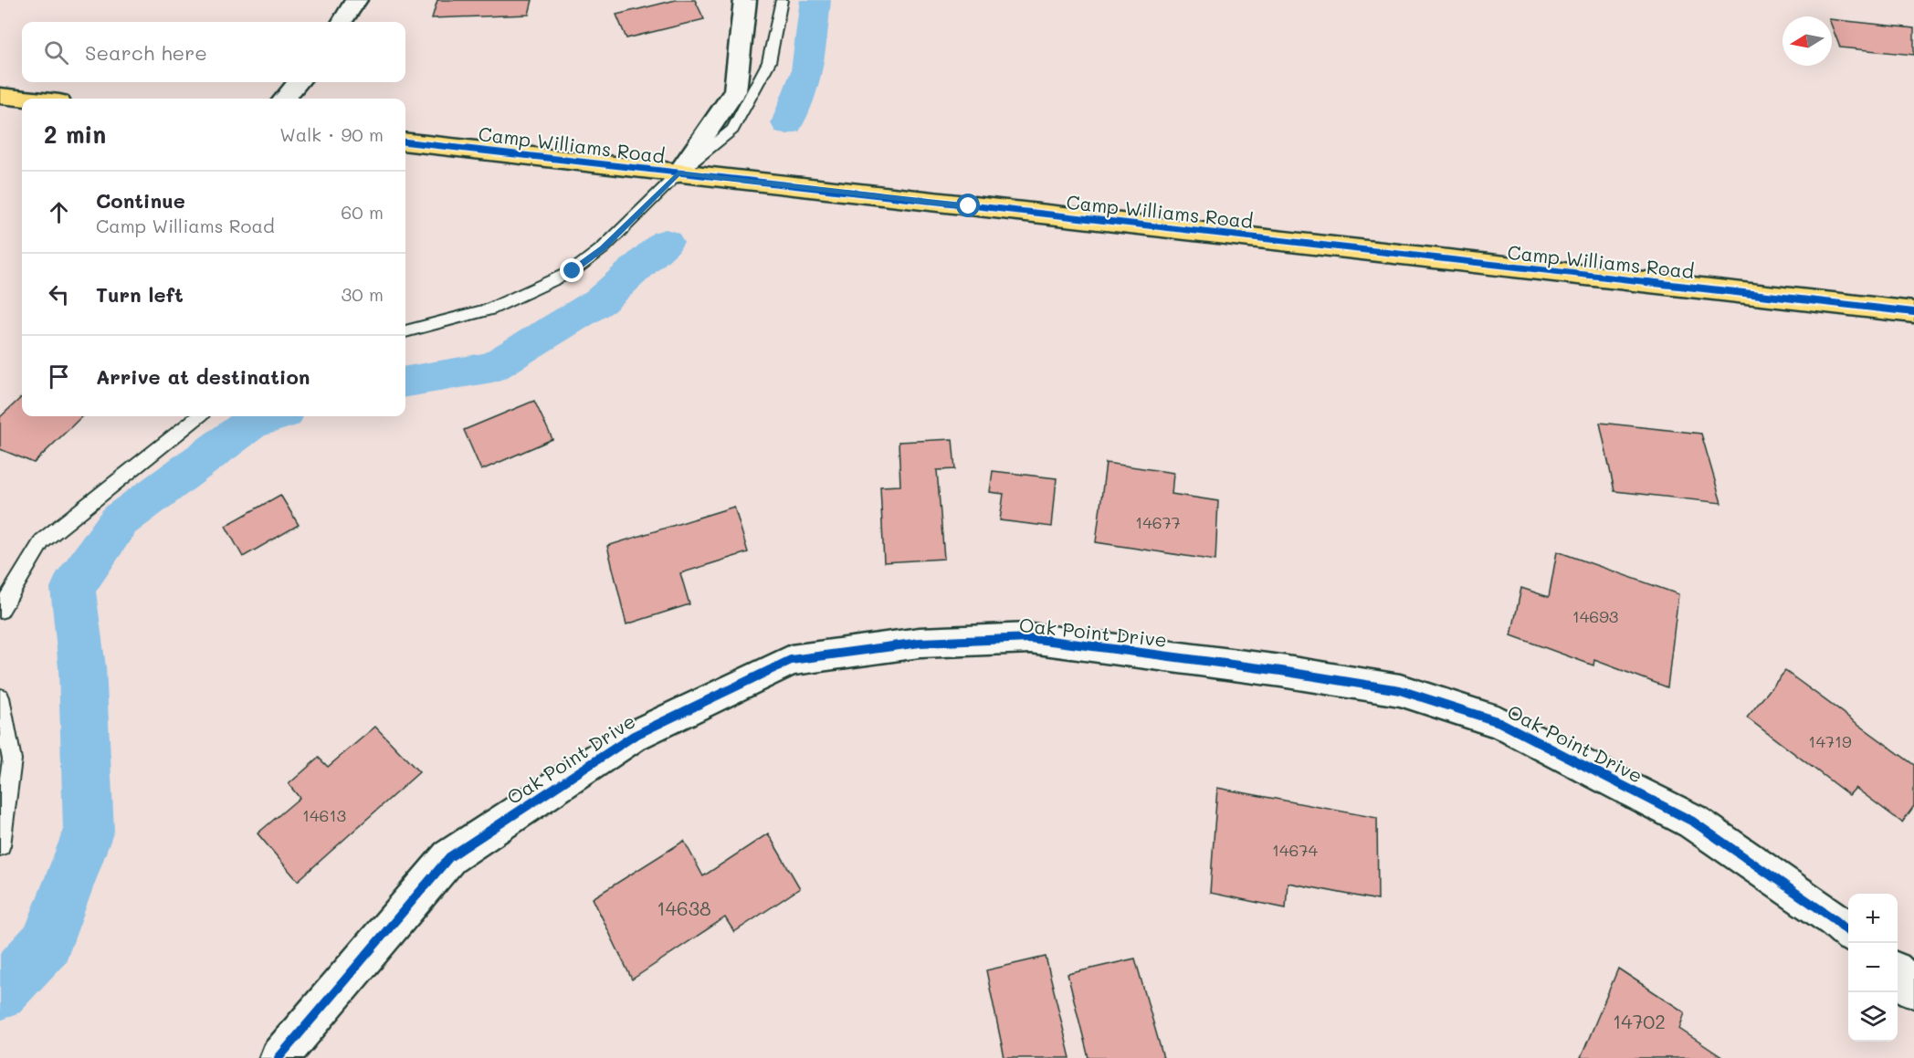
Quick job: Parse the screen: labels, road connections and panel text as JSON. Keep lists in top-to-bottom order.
{
  "streets": {
    "main road": ["Camp Williams Road"],
    "street": ["Oak Point Drive"]
  },
  "house_numbers": [
    "14677",
    "14693",
    "14719",
    "14613",
    "14674",
    "14638",
    "14702"
  ],
  "north": "left",
  "page": {
    "search": "Search here",
    "heading": ["2 min", "Walk · 90 m"],
    "list": [
      ["Continue", "Camp Williams Road", "60 m"],
      ["Turn left", "30 m"],
      "Arrive at destination"
    ],
    "map_buttons": ["+", "−"]
  }
}
